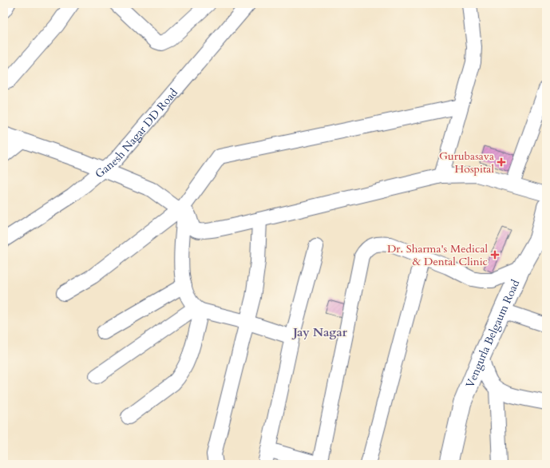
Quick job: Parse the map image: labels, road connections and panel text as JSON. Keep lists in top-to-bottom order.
{
  "streets": {
    "main road": ["Vengurla Belgaum Road"],
    "street": ["Ganesh Nagar DD Road"]
  },
  "districts": ["Jay Nagar"],
  "places": {
    "health": ["Gurubasava Hospital", "Dr. Sharma's Medical & Dental Clinic"]
  }
}
